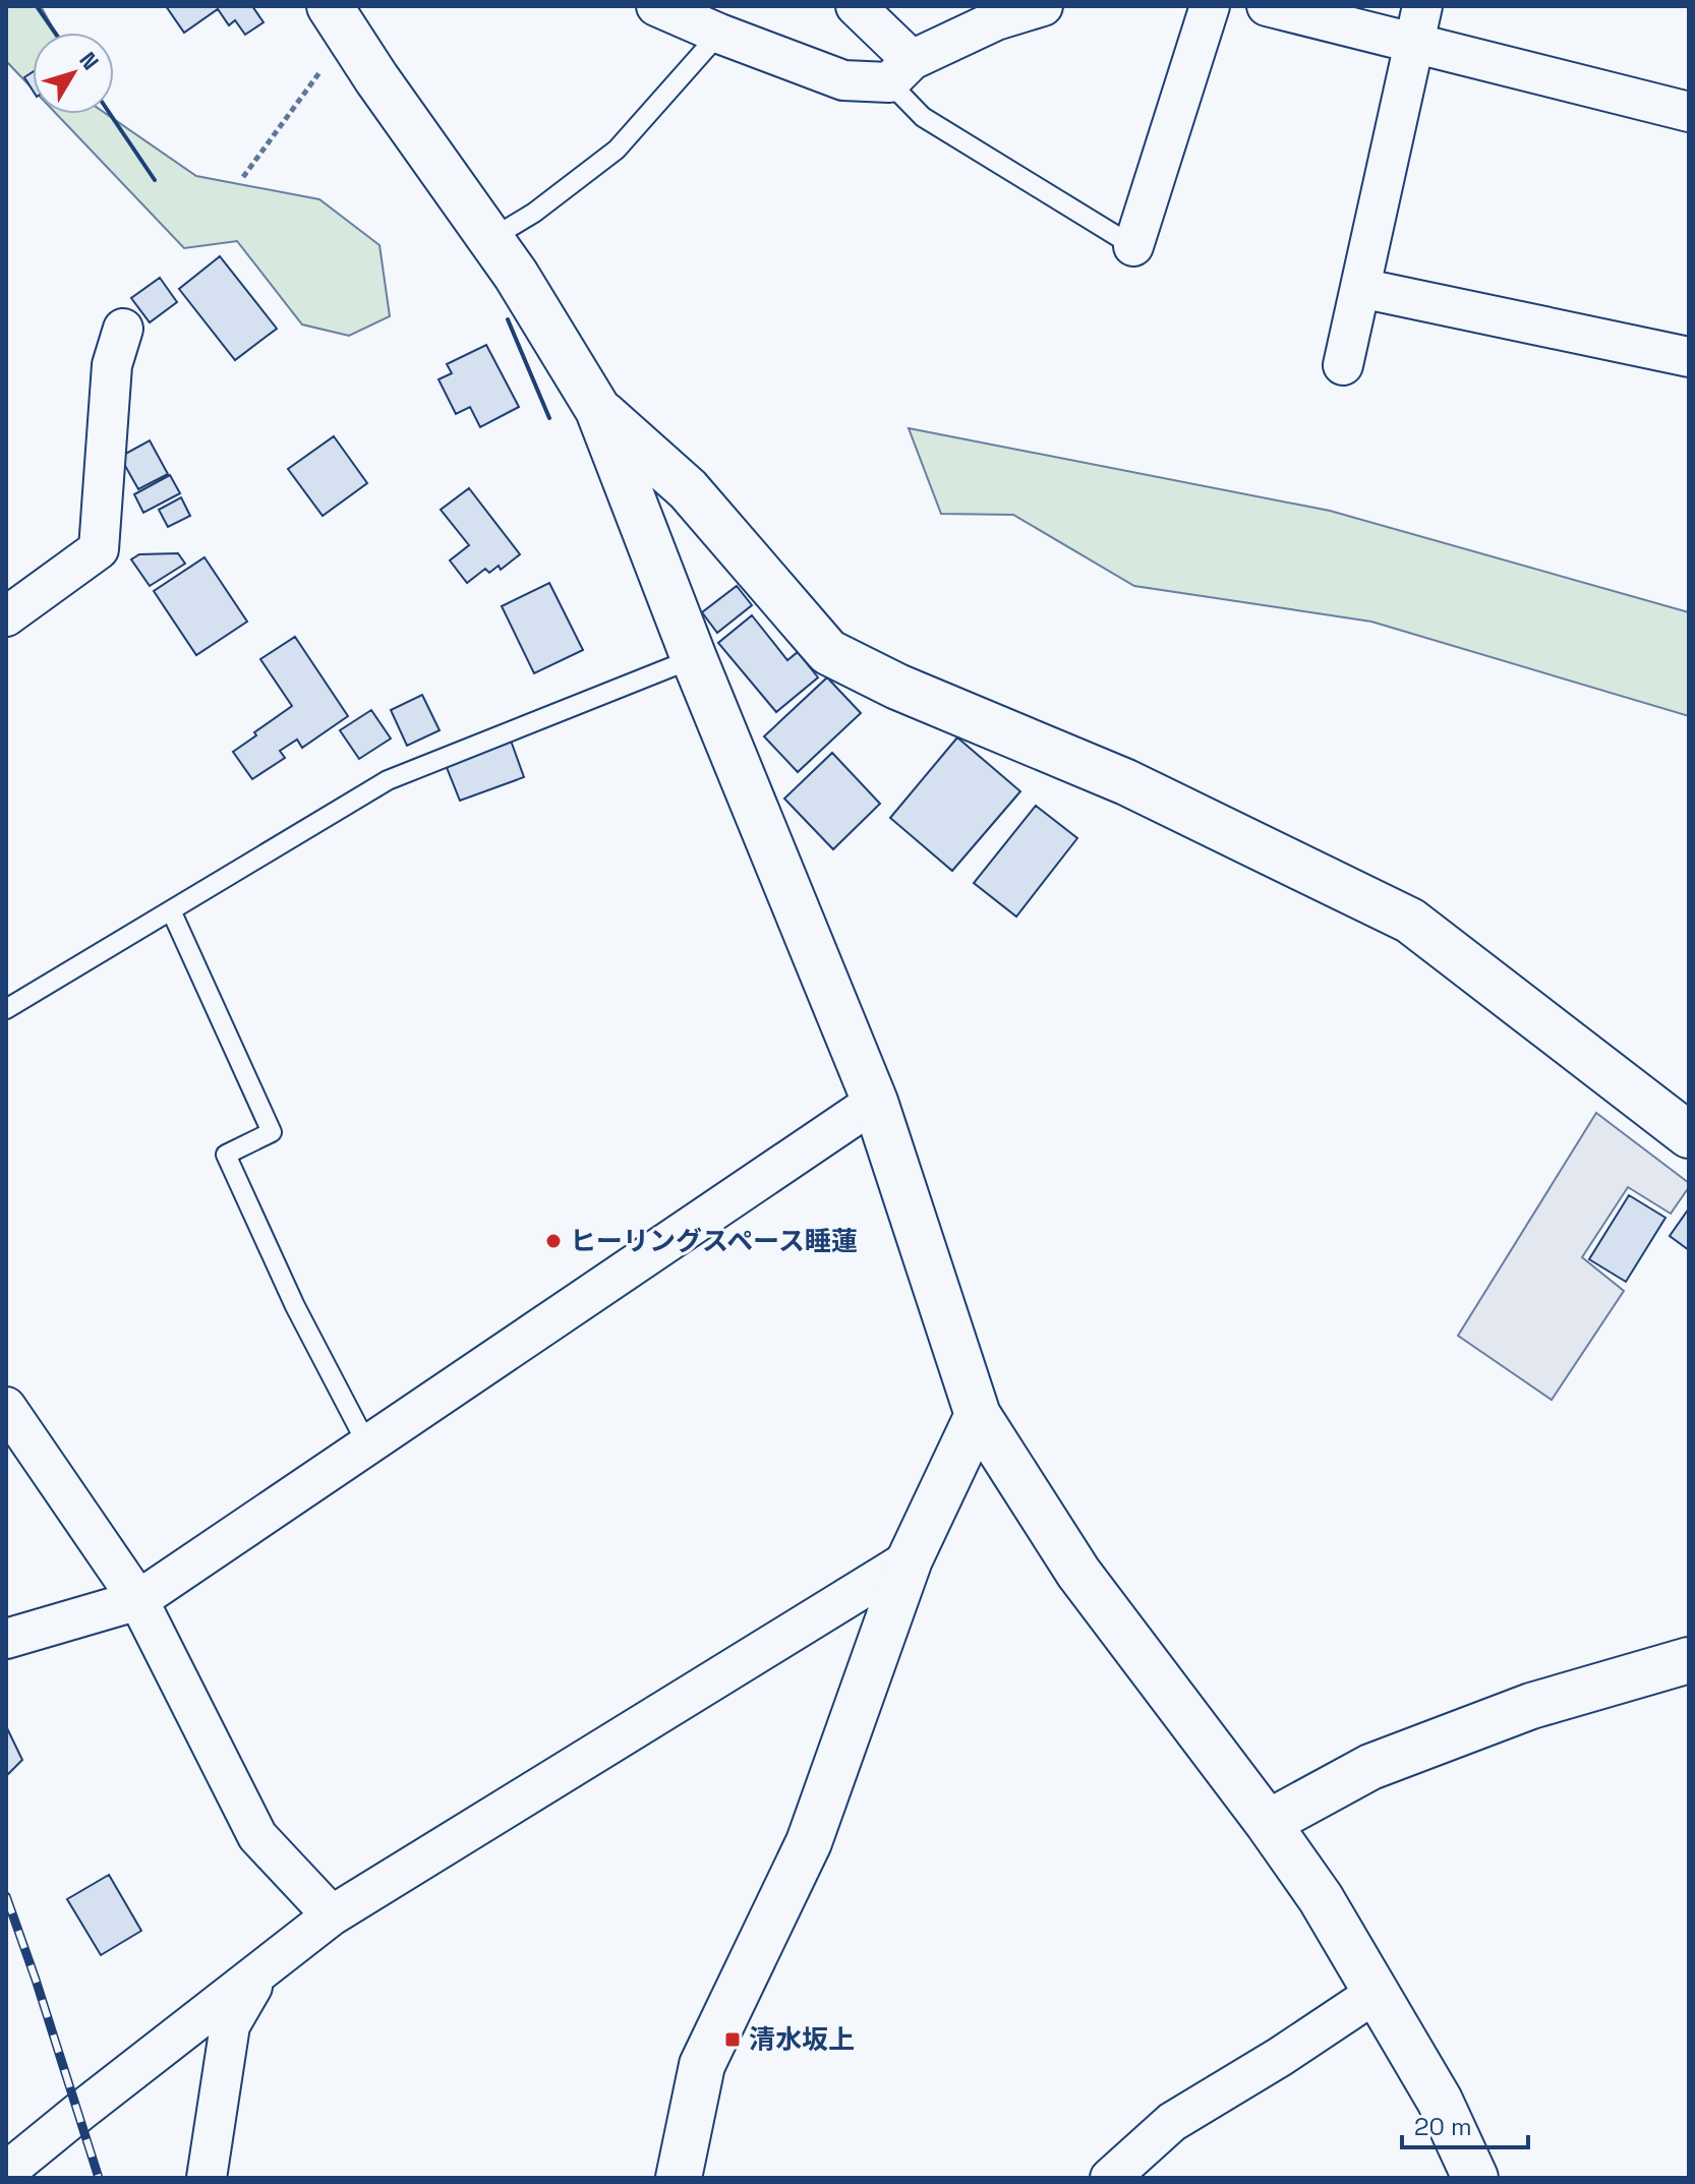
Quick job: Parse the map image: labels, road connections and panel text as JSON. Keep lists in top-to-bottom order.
{
  "places": {
    "other": ["ヒーリングスペース睡蓮"],
    "transit": ["清水坂上"]
  },
  "scale_bar": "20 m",
  "north": "top right"
}
